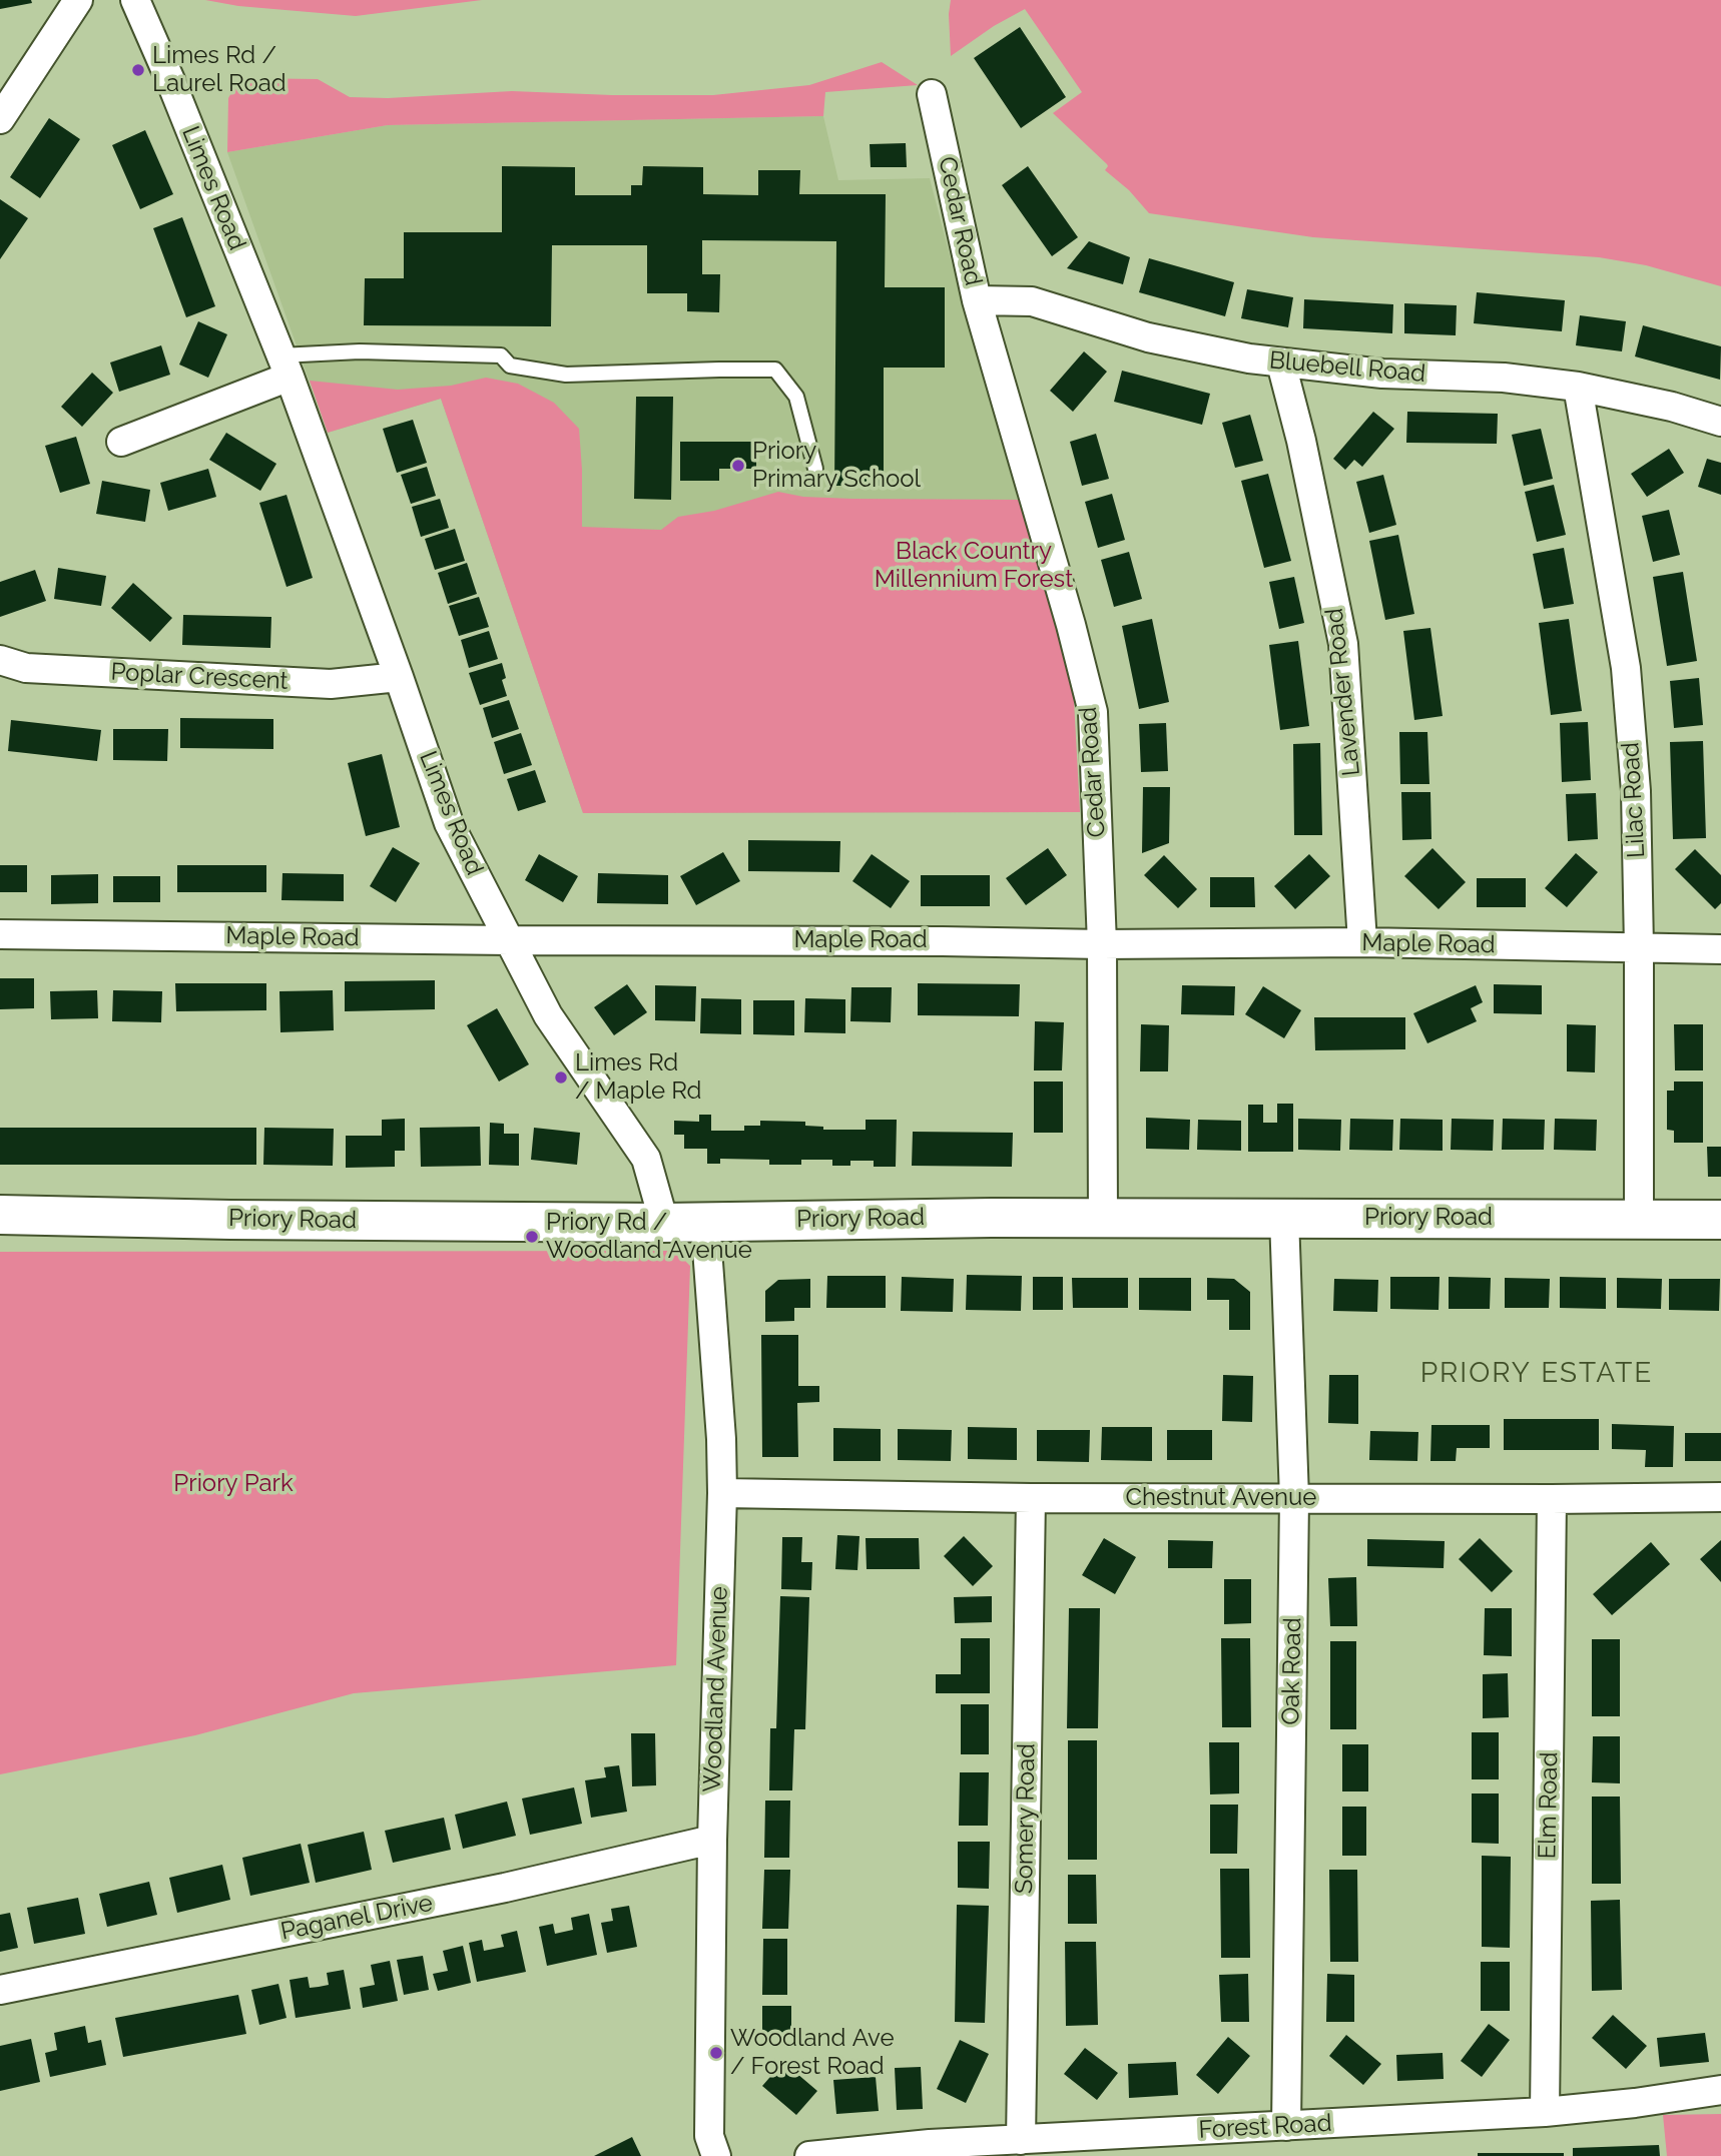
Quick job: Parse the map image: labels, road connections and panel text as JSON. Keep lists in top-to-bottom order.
{
  "streets": {
    "main road": ["Priory Road"],
    "street": [
      "Limes Road",
      "Cedar Road",
      "Bluebell Road",
      "Poplar Crescent",
      "Lavender Road",
      "Lilac Road",
      "Maple Road",
      "Chestnut Avenue",
      "Oak Road",
      "Woodland Avenue",
      "Elm Road",
      "Somery Road",
      "Paganel Drive",
      "Forest Road"
    ]
  },
  "crossings": [
    ["Limes Road", "Poplar Crescent"],
    ["Limes Road", "Maple Road"],
    ["Limes Road", "Priory Road"],
    ["Cedar Road", "Bluebell Road"],
    ["Cedar Road", "Maple Road"],
    ["Cedar Road", "Priory Road"],
    ["Bluebell Road", "Lavender Road"],
    ["Bluebell Road", "Lilac Road"],
    ["Lavender Road", "Maple Road"],
    ["Lilac Road", "Maple Road"],
    ["Lilac Road", "Priory Road"],
    ["Priory Road", "Oak Road"],
    ["Priory Road", "Woodland Avenue"],
    ["Chestnut Avenue", "Oak Road"],
    ["Chestnut Avenue", "Woodland Avenue"],
    ["Chestnut Avenue", "Elm Road"],
    ["Chestnut Avenue", "Somery Road"],
    ["Oak Road", "Forest Road"],
    ["Woodland Avenue", "Paganel Drive"],
    ["Elm Road", "Forest Road"],
    ["Somery Road", "Forest Road"]
  ],
  "districts": ["PRIORY ESTATE"],
  "parks": ["Black Country Millennium Forest", "Priory Park"],
  "places": [
    "Limes Rd / Laurel Road",
    "Priory Primary School",
    "Limes Rd / Maple Rd",
    "Priory Rd / Woodland Avenue",
    "Woodland Ave / Forest Road"
  ]
}
